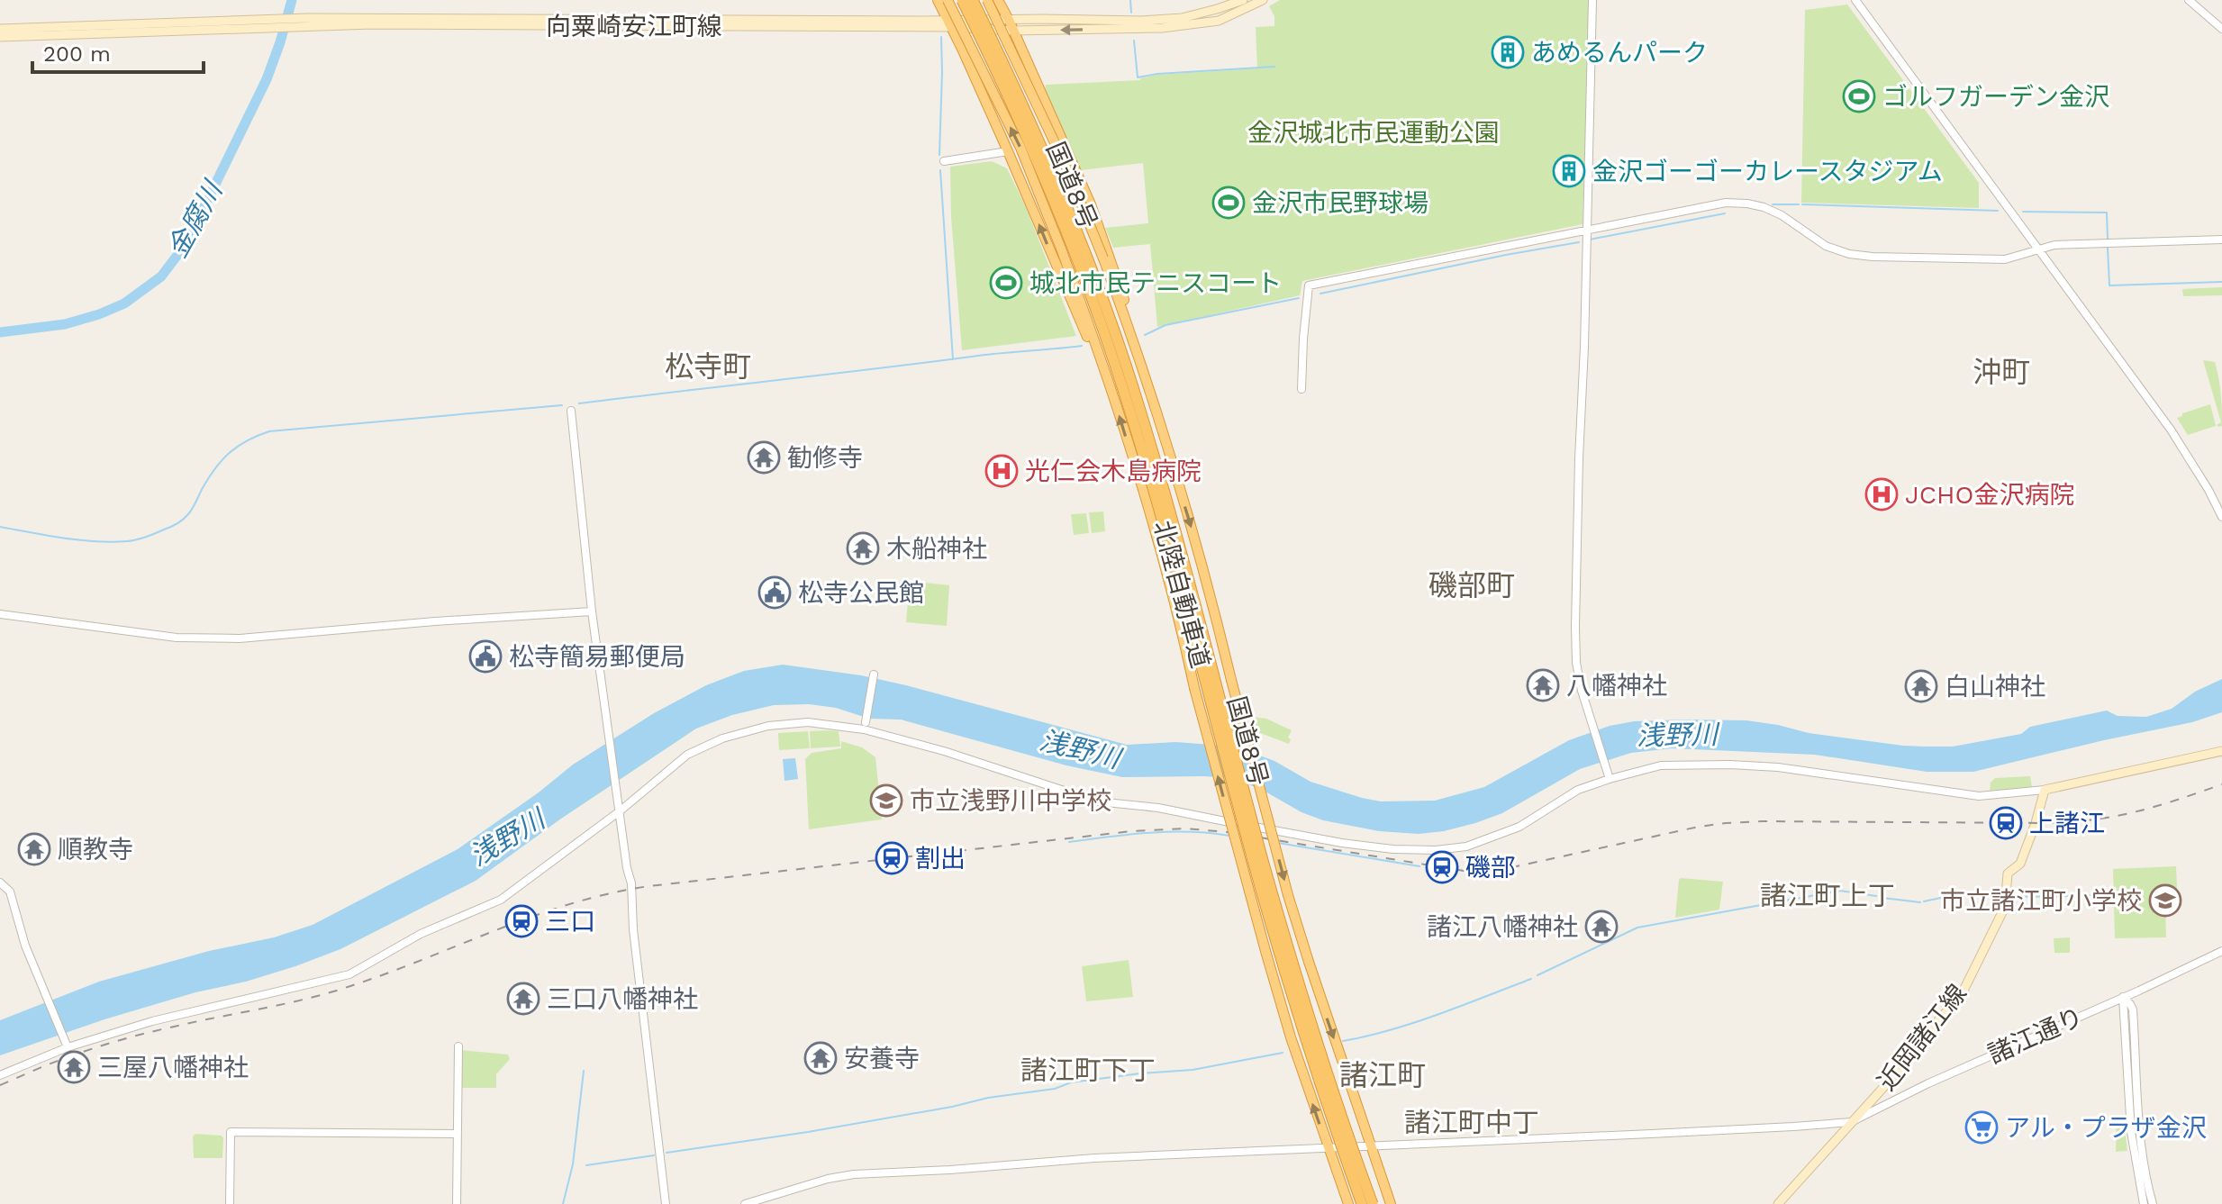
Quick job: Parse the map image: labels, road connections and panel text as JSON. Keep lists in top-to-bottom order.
{
  "streets": {
    "highway": ["国道8号", "北陸自動車道"],
    "main road": ["向粟崎安江町線", "近岡諸江線"],
    "street": ["諸江通り"]
  },
  "crossings": [
    ["諸江通り", "近岡諸江線"]
  ],
  "districts": [
    "松寺町",
    "沖町",
    "磯部町",
    "諸江町上丁",
    "諸江町下丁",
    "諸江町",
    "諸江町中丁"
  ],
  "water": ["金腐川", "浅野川"],
  "parks": ["金沢城北市民運動公園"],
  "places": {
    "building": ["あめるんパーク", "金沢ゴーゴーカレースタジアム"],
    "sports": ["ゴルフガーデン金沢", "金沢市民野球場", "城北市民テニスコート"],
    "temple": [
      "勧修寺",
      "木船神社",
      "八幡神社",
      "白山神社",
      "順教寺",
      "諸江八幡神社",
      "三口八幡神社",
      "安養寺",
      "三屋八幡神社"
    ],
    "hospital": ["光仁会木島病院", "JCHO金沢病院"],
    "public building": ["松寺公民館", "松寺簡易郵便局"],
    "school or university": ["市立浅野川中学校", "市立諸江町小学校"],
    "station": [
      "上諸江",
      "割出",
      "磯部",
      "三口"
    ],
    "supermarket": ["アル・プラザ金沢"]
  },
  "scale_bar": "200 m"
}
